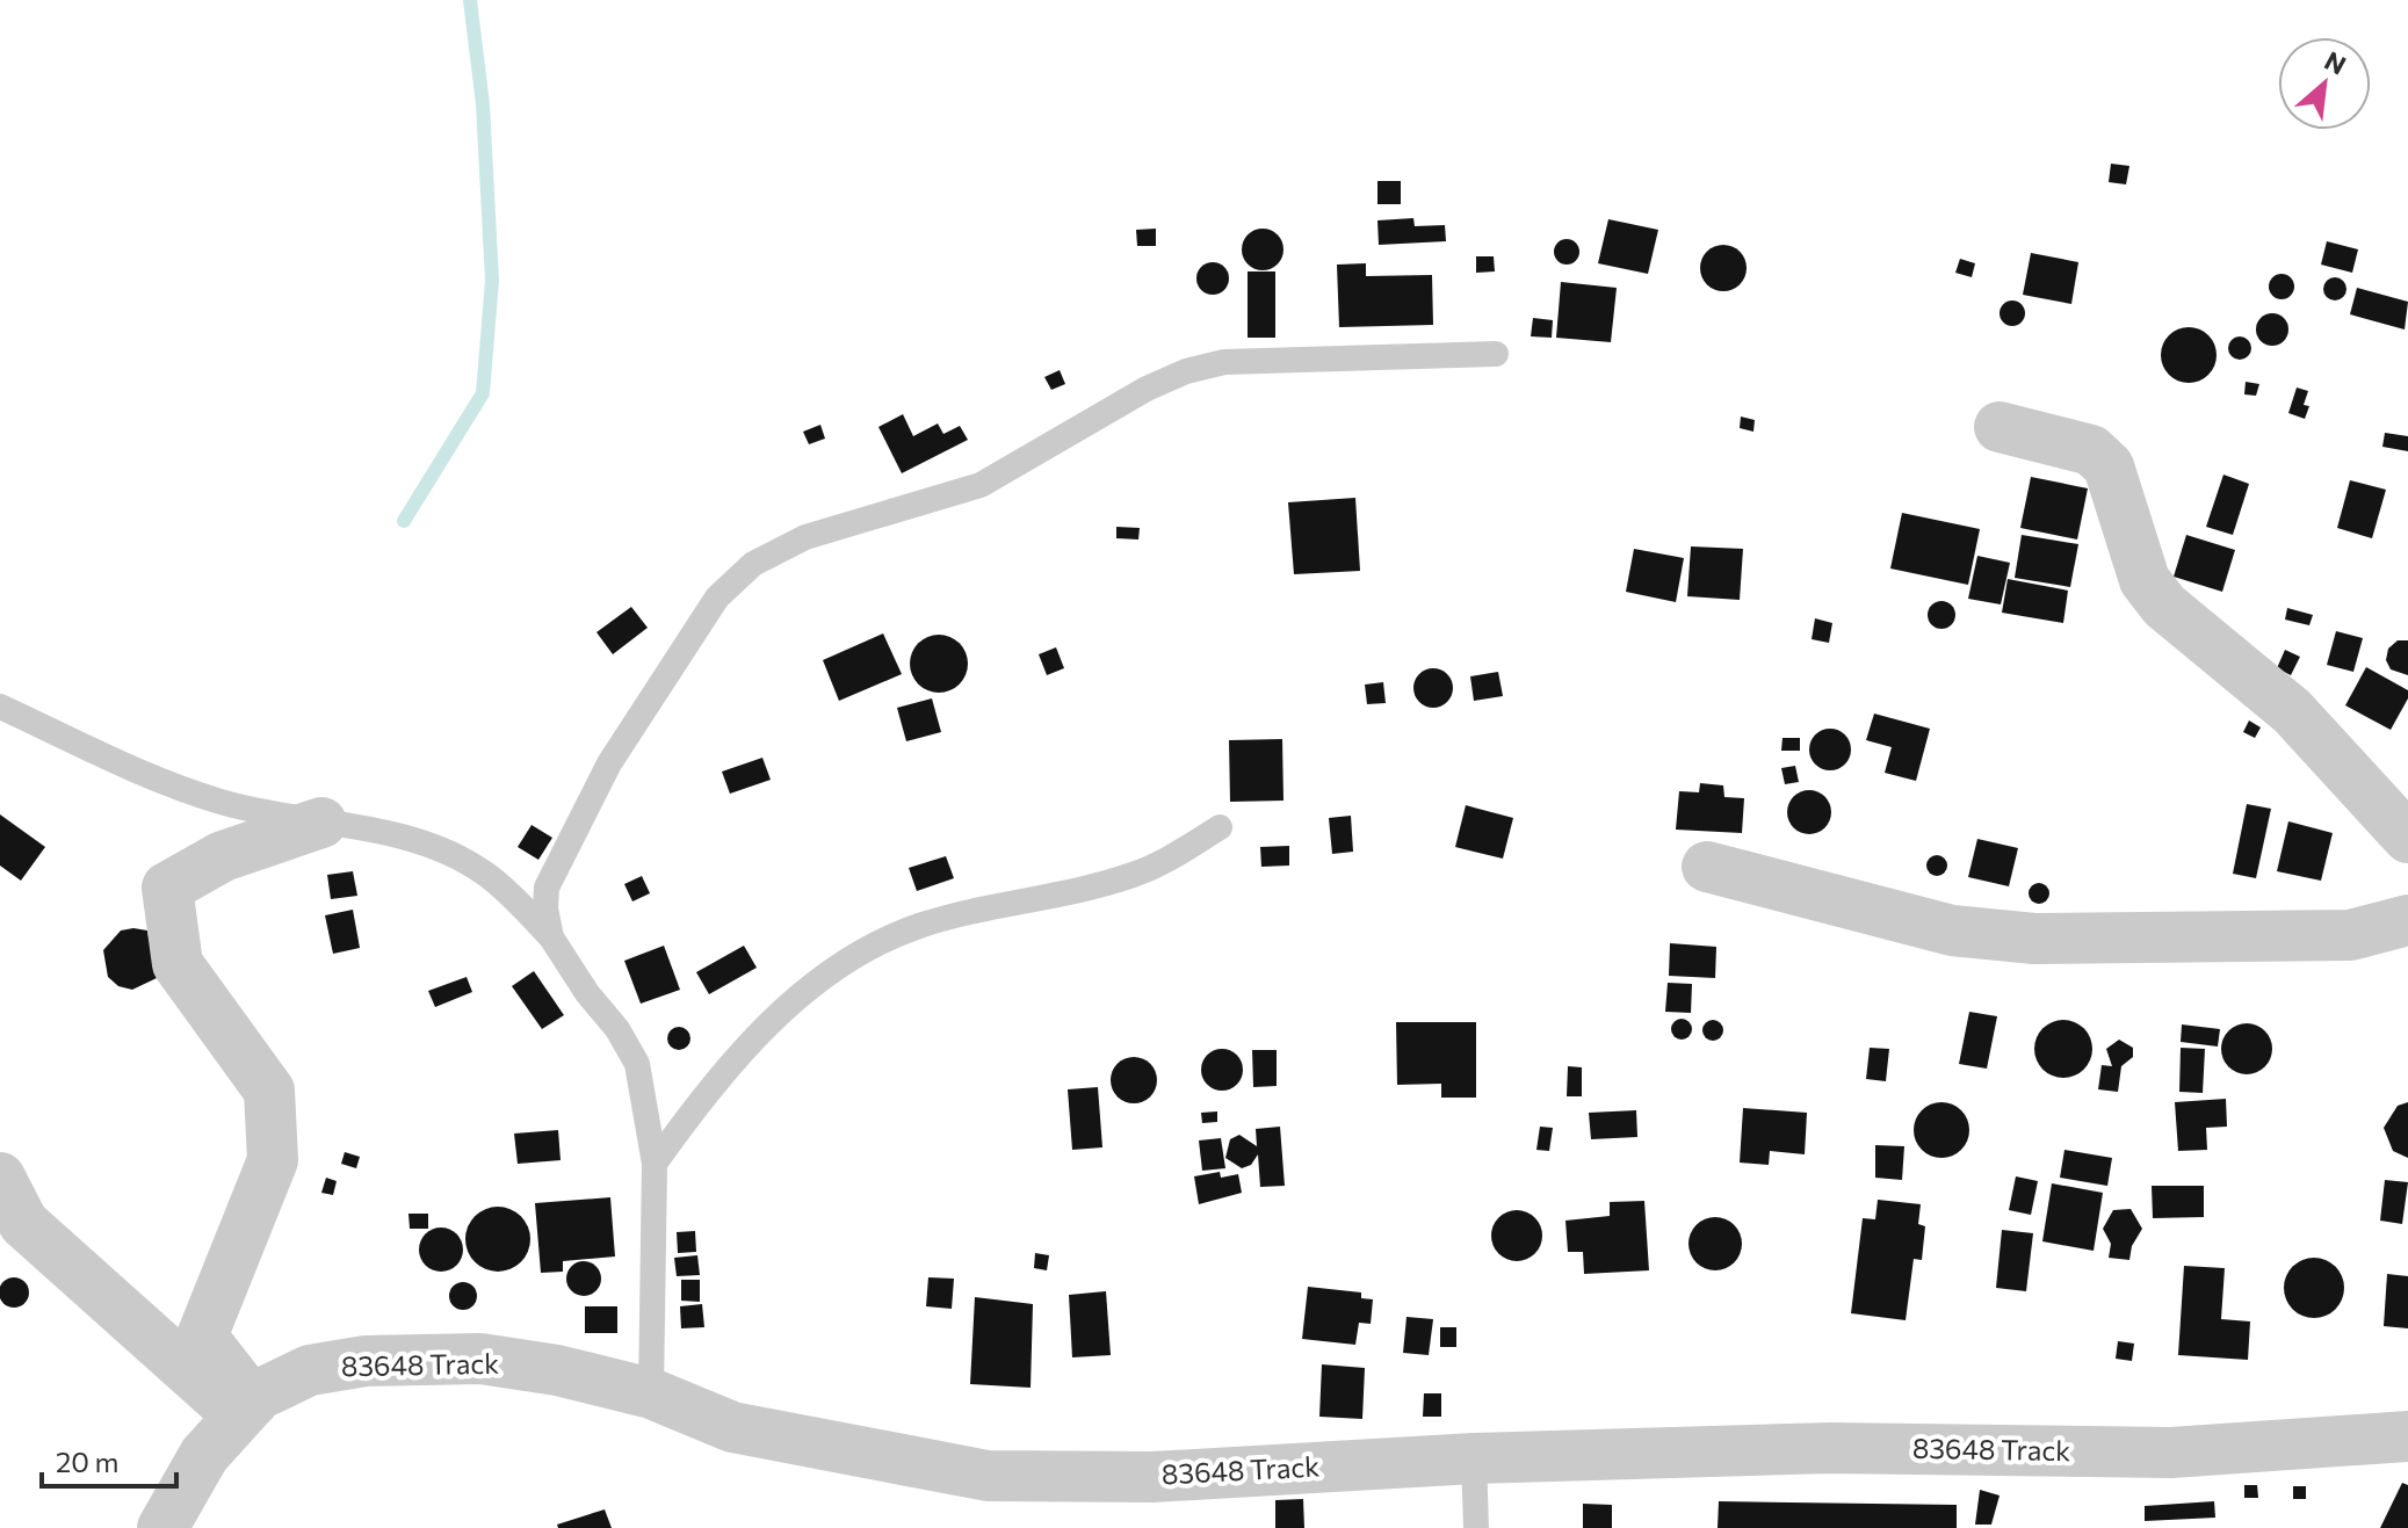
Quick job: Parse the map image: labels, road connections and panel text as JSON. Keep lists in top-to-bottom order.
{
  "streets": {
    "street": ["83648 Track"]
  },
  "scale_bar": "20 m",
  "north": "top right"
}
